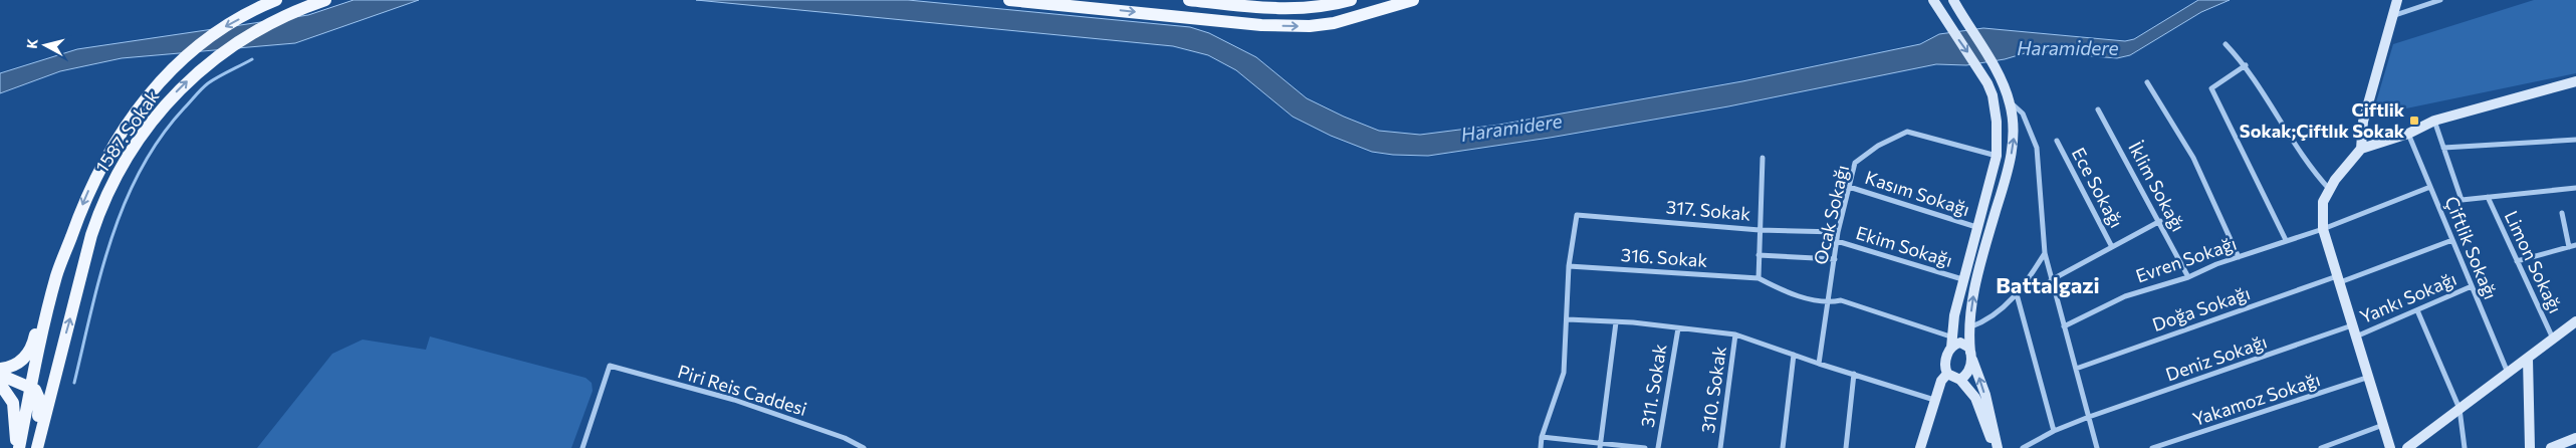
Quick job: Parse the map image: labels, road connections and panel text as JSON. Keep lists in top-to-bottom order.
{
  "streets": {
    "main road": ["1587. Sokak"],
    "street": [
      "İklim Sokağı",
      "Ece Sokağı",
      "Kasım Sokağı",
      "317. Sokak",
      "Ocak Sokağı",
      "Ekim Sokağı",
      "Çiftlik Sokağı",
      "316. Sokak",
      "Evren Sokağı",
      "Limon Sokağı",
      "Yankı Sokağı",
      "Doğa Sokağı",
      "Deniz Sokağı",
      "311. Sokak",
      "310. Sokak",
      "Piri Reis Caddesi",
      "Yakamoz Sokağı"
    ]
  },
  "crossings": [
    ["İklim Sokağı", "Evren Sokağı"],
    ["Kasım Sokağı", "Ocak Sokağı"],
    ["317. Sokak", "Ocak Sokağı"],
    ["317. Sokak", "316. Sokak"],
    ["Ocak Sokağı", "Ekim Sokağı"],
    ["Çiftlik Sokağı", "Evren Sokağı"],
    ["Çiftlik Sokağı", "Yankı Sokağı"],
    ["Çiftlik Sokağı", "Doğa Sokağı"]
  ],
  "districts": ["Battalgazi"],
  "water": ["Haramidere"],
  "places": {
    "transit": ["Ciftlik Sokak;Çiftlık Sokak"]
  },
  "north": "left"
}
